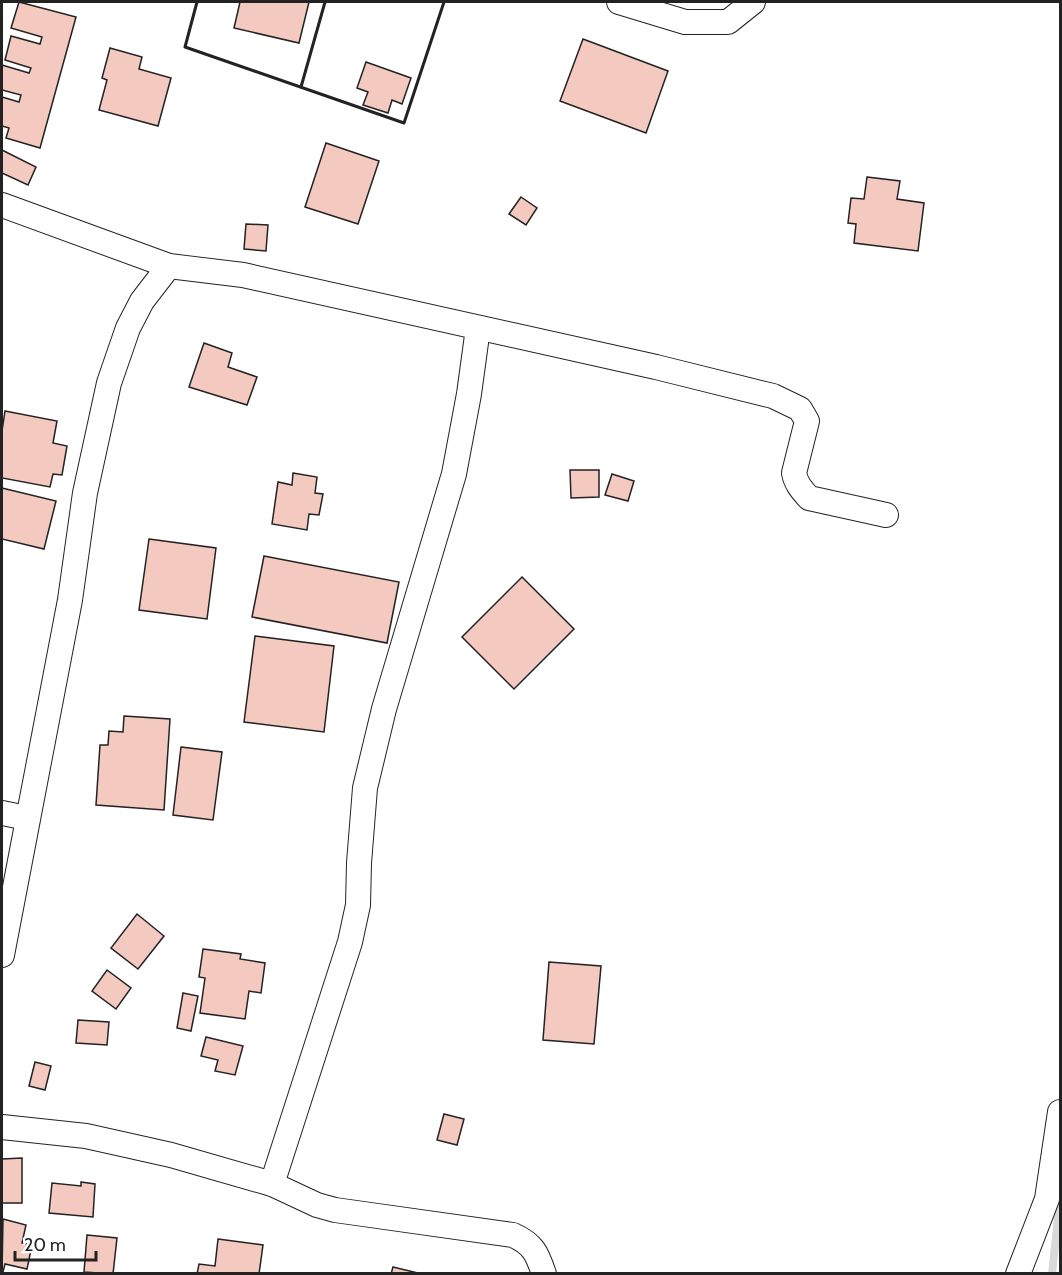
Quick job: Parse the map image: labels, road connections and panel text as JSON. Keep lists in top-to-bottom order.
{
  "scale_bar": "20 m"
}
